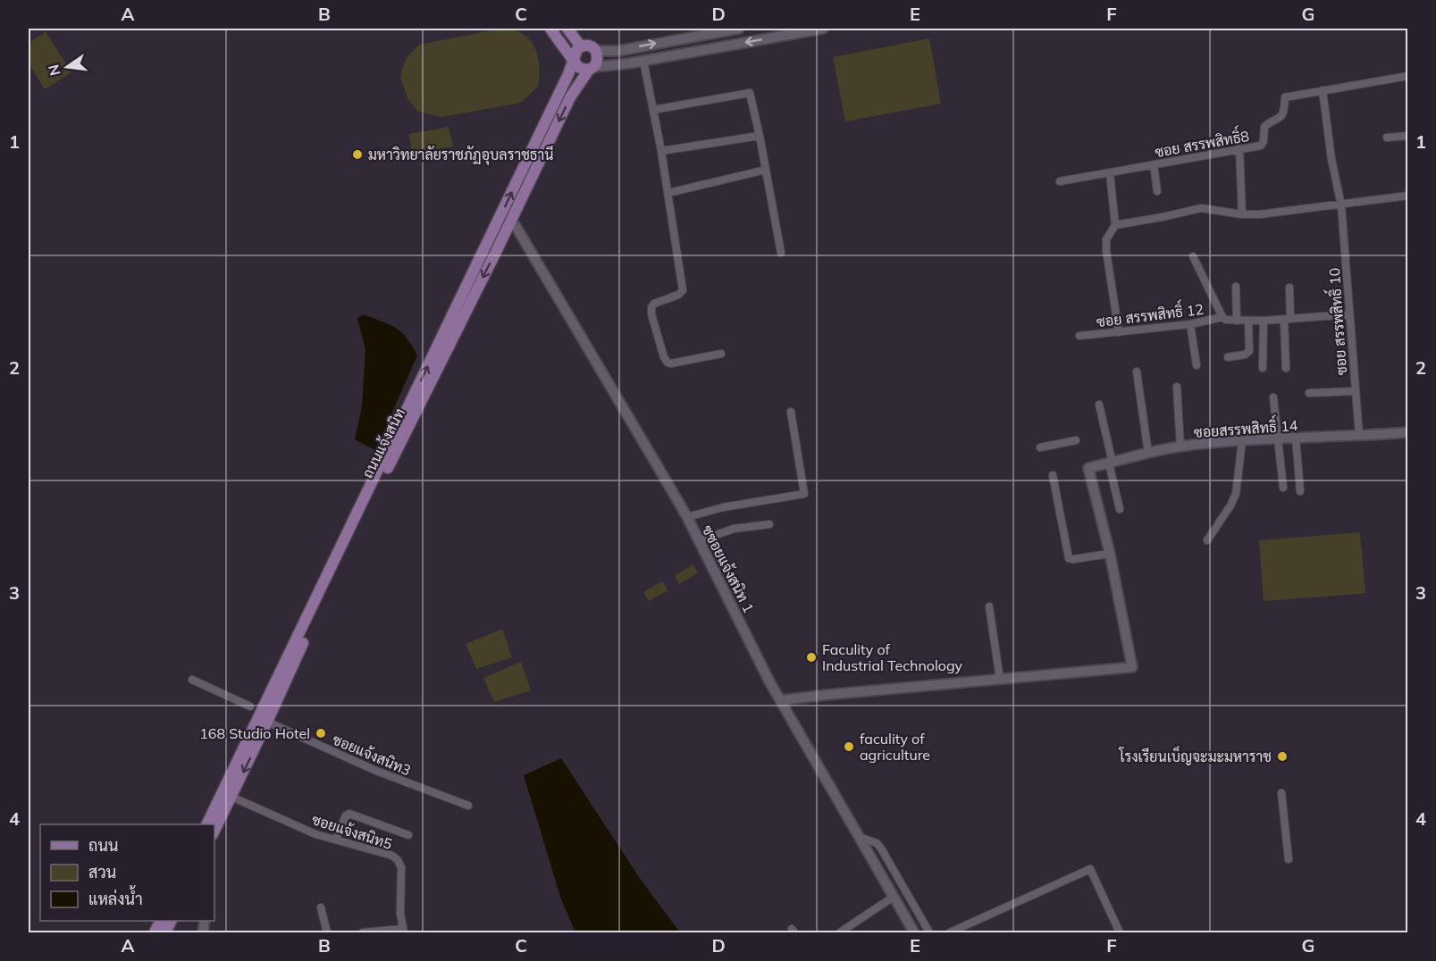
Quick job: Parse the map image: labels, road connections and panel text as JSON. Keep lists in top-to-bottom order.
{
  "streets": {
    "main road": ["ถนนแจ้งสนิท"],
    "street": [
      "ซอย สรรพสิทธิ์8",
      "ซอย สรรพสิทธิ์ 12",
      "ซอย สรรพสิทธิ์ 10",
      "ซอยสรรพสิทธิ์ 14",
      "ซซอยแจ้งสนิท 1",
      "ซอยแจ้งสนิท3",
      "ซอยแจ้งสนิท5"
    ]
  },
  "crossings": [
    ["ซอย สรรพสิทธิ์8", "ซอย สรรพสิทธิ์ 10"],
    ["ซอย สรรพสิทธิ์ 12", "ซอย สรรพสิทธิ์ 10"],
    ["ซอย สรรพสิทธิ์ 10", "ซอยสรรพสิทธิ์ 14"],
    ["ถนนแจ้งสนิท", "ซซอยแจ้งสนิท 1"],
    ["ถนนแจ้งสนิท", "ซอยแจ้งสนิท3"],
    ["ถนนแจ้งสนิท", "ซอยแจ้งสนิท5"]
  ],
  "places": [
    "มหาวิทยาลัยราชภัฏอุบลราชธานี",
    "Faculity of Industrial Technology",
    "168 Studio Hotel",
    "faculity of agriculture",
    "โรงเรียนเบ็ญจะมะมหาราช"
  ],
  "legend": ["ถนน", "สวน", "แหล่งน้ำ"],
  "north": "left",
  "grid": {
    "columns": [
      "A",
      "B",
      "C",
      "D",
      "E",
      "F",
      "G"
    ],
    "rows": [
      "1",
      "2",
      "3",
      "4"
    ]
  }
}
